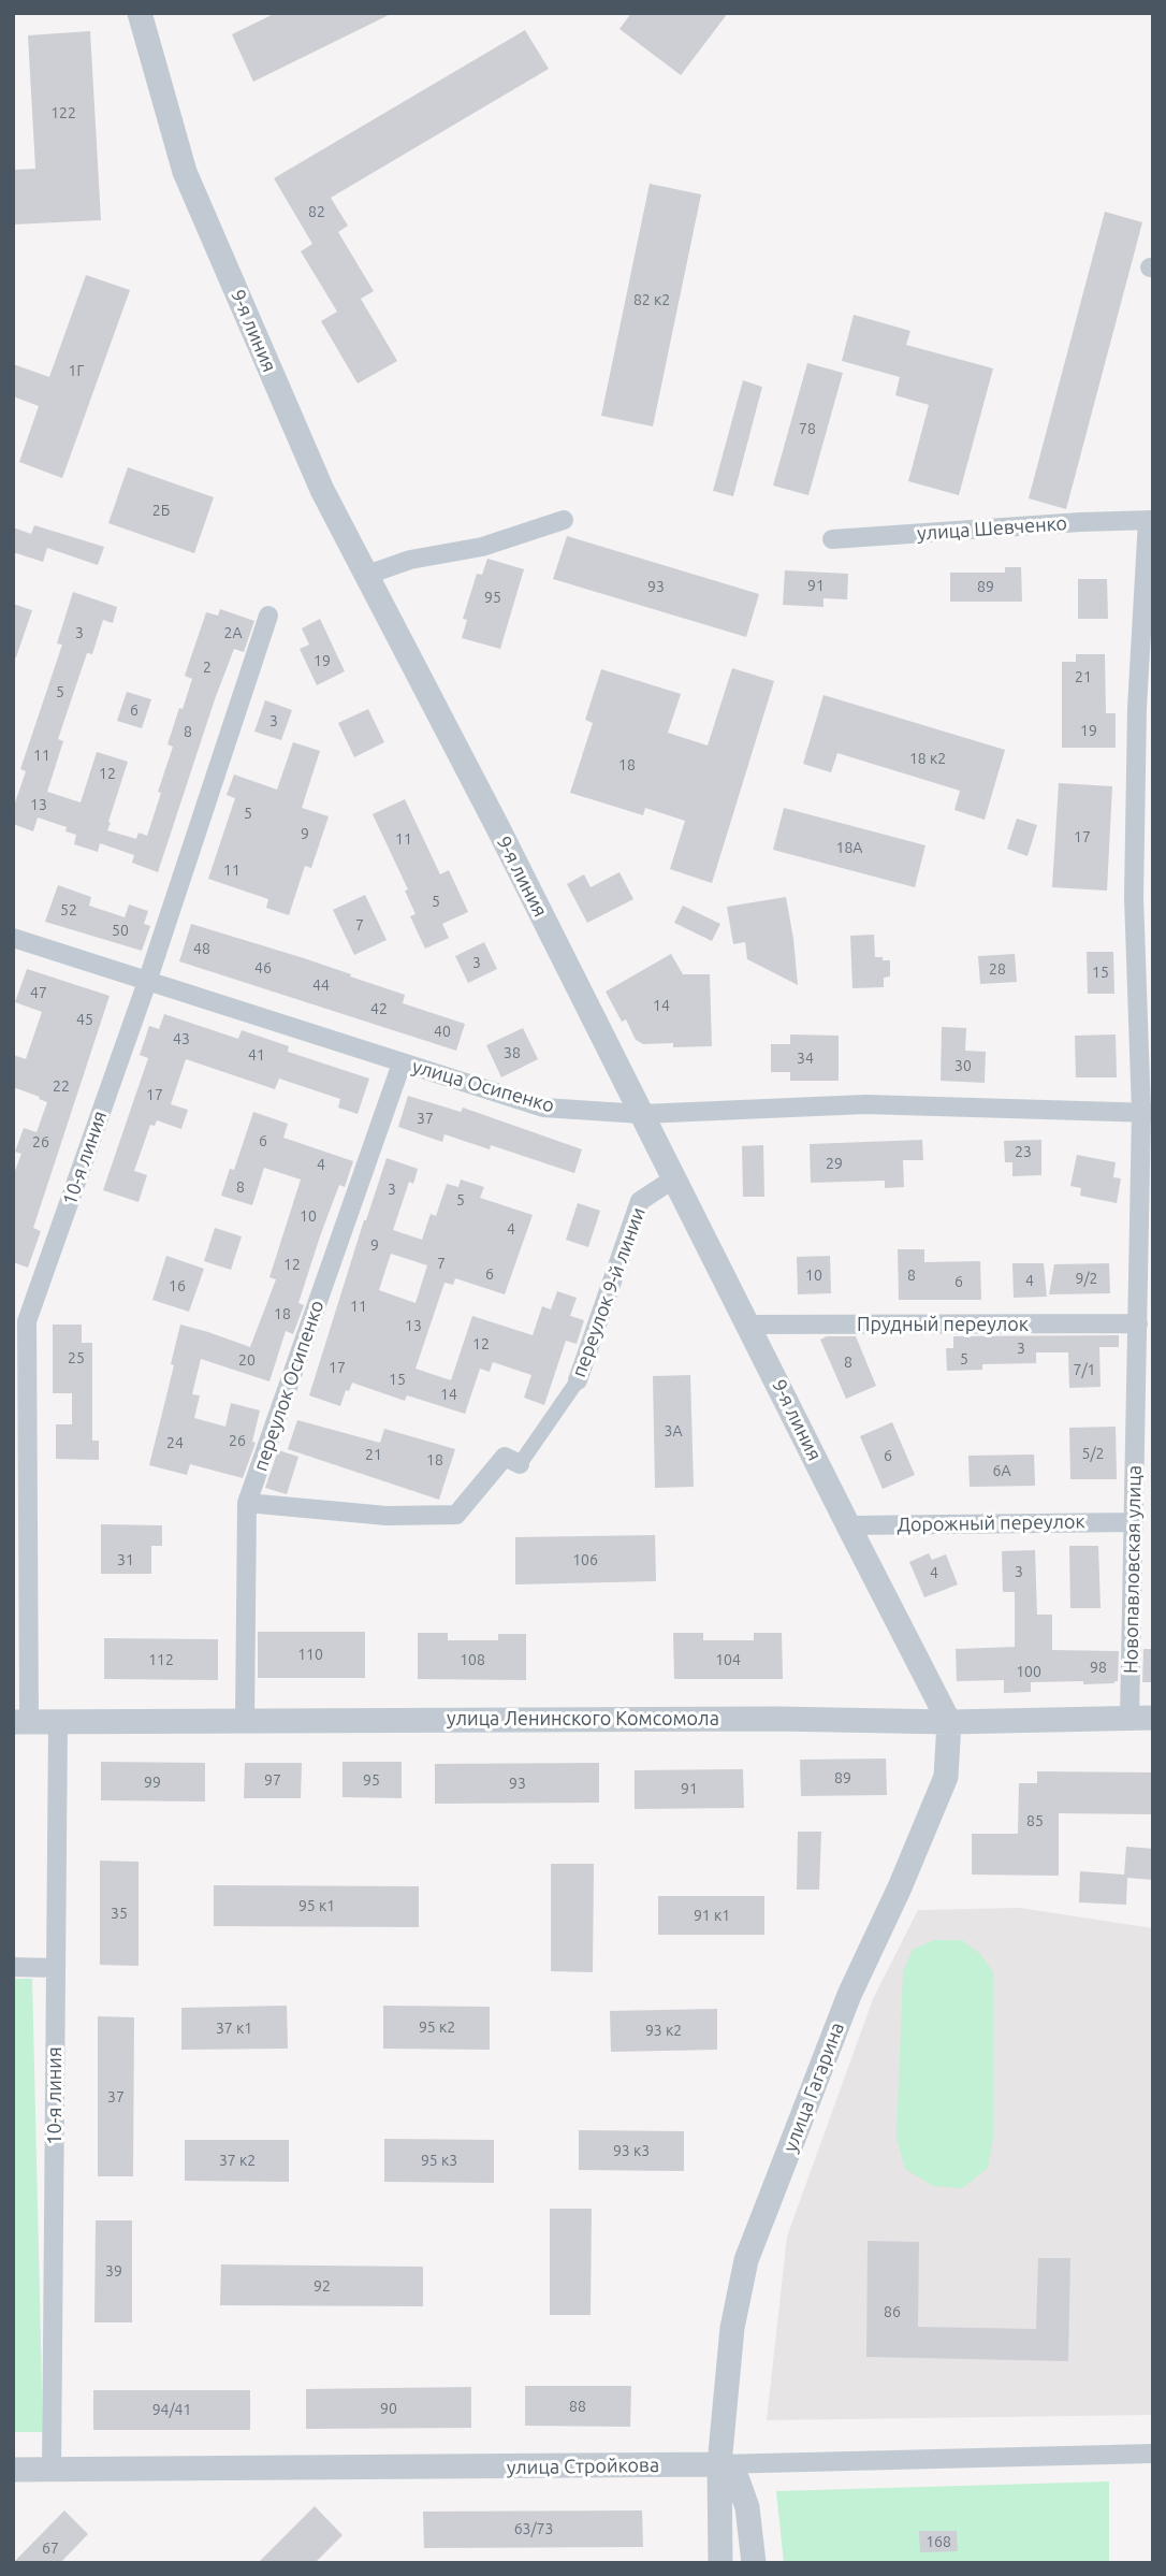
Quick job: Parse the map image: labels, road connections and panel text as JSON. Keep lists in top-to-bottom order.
{
  "streets": {
    "street": [
      "9-я линия",
      "улица Шевченко",
      "улица Осипенко",
      "10-я линия",
      "переулок 9-й линии",
      "Прудный переулок",
      "переулок Осипенко",
      "Дорожный переулок",
      "Новопавловская улица",
      "улица Ленинского Комсомола",
      "улица Гагарина",
      "улица Стройкова"
    ]
  },
  "crossings": [
    ["9-я линия", "улица Осипенко"],
    ["9-я линия", "переулок 9-й линии"],
    ["9-я линия", "Прудный переулок"],
    ["9-я линия", "Дорожный переулок"],
    ["9-я линия", "улица Ленинского Комсомола"],
    ["9-я линия", "улица Гагарина"],
    ["улица Шевченко", "Новопавловская улица"],
    ["улица Осипенко", "10-я линия"],
    ["улица Осипенко", "переулок Осипенко"],
    ["улица Осипенко", "Новопавловская улица"],
    ["10-я линия", "улица Ленинского Комсомола"],
    ["10-я линия", "улица Стройкова"],
    ["переулок 9-й линии", "переулок Осипенко"],
    ["Прудный переулок", "Новопавловская улица"],
    ["переулок Осипенко", "улица Ленинского Комсомола"],
    ["Дорожный переулок", "Новопавловская улица"],
    ["Новопавловская улица", "улица Ленинского Комсомола"],
    ["улица Ленинского Комсомола", "улица Гагарина"],
    ["улица Гагарина", "улица Стройкова"]
  ],
  "house_numbers": [
    "122",
    "82",
    "82 к2",
    "1Г",
    "78",
    "2Б",
    "91",
    "93",
    "89",
    "95",
    "3",
    "2А",
    "19",
    "2",
    "21",
    "5",
    "6",
    "3",
    "19",
    "8",
    "11",
    "18 к2",
    "18",
    "12",
    "13",
    "5",
    "9",
    "17",
    "11",
    "18А",
    "11",
    "5",
    "52",
    "7",
    "50",
    "48",
    "3",
    "46",
    "28",
    "15",
    "44",
    "47",
    "14",
    "42",
    "45",
    "40",
    "43",
    "38",
    "41",
    "34",
    "30",
    "22",
    "17",
    "37",
    "6",
    "26",
    "23",
    "29",
    "4",
    "8",
    "3",
    "5",
    "10",
    "4",
    "9",
    "7",
    "12",
    "6",
    "10",
    "8",
    "9/2",
    "4",
    "6",
    "16",
    "11",
    "18",
    "13",
    "12",
    "3",
    "25",
    "5",
    "20",
    "8",
    "17",
    "7/1",
    "15",
    "14",
    "3А",
    "26",
    "24",
    "5/2",
    "21",
    "6",
    "18",
    "6А",
    "31",
    "106",
    "3",
    "4",
    "110",
    "112",
    "108",
    "104",
    "98",
    "100",
    "89",
    "97",
    "95",
    "99",
    "93",
    "91",
    "85",
    "95 к1",
    "35",
    "91 к1",
    "95 к2",
    "37 к1",
    "93 к2",
    "37",
    "93 к3",
    "37 к2",
    "95 к3",
    "39",
    "92",
    "86",
    "88",
    "90",
    "94/41",
    "63/73",
    "168",
    "67"
  ]
}
